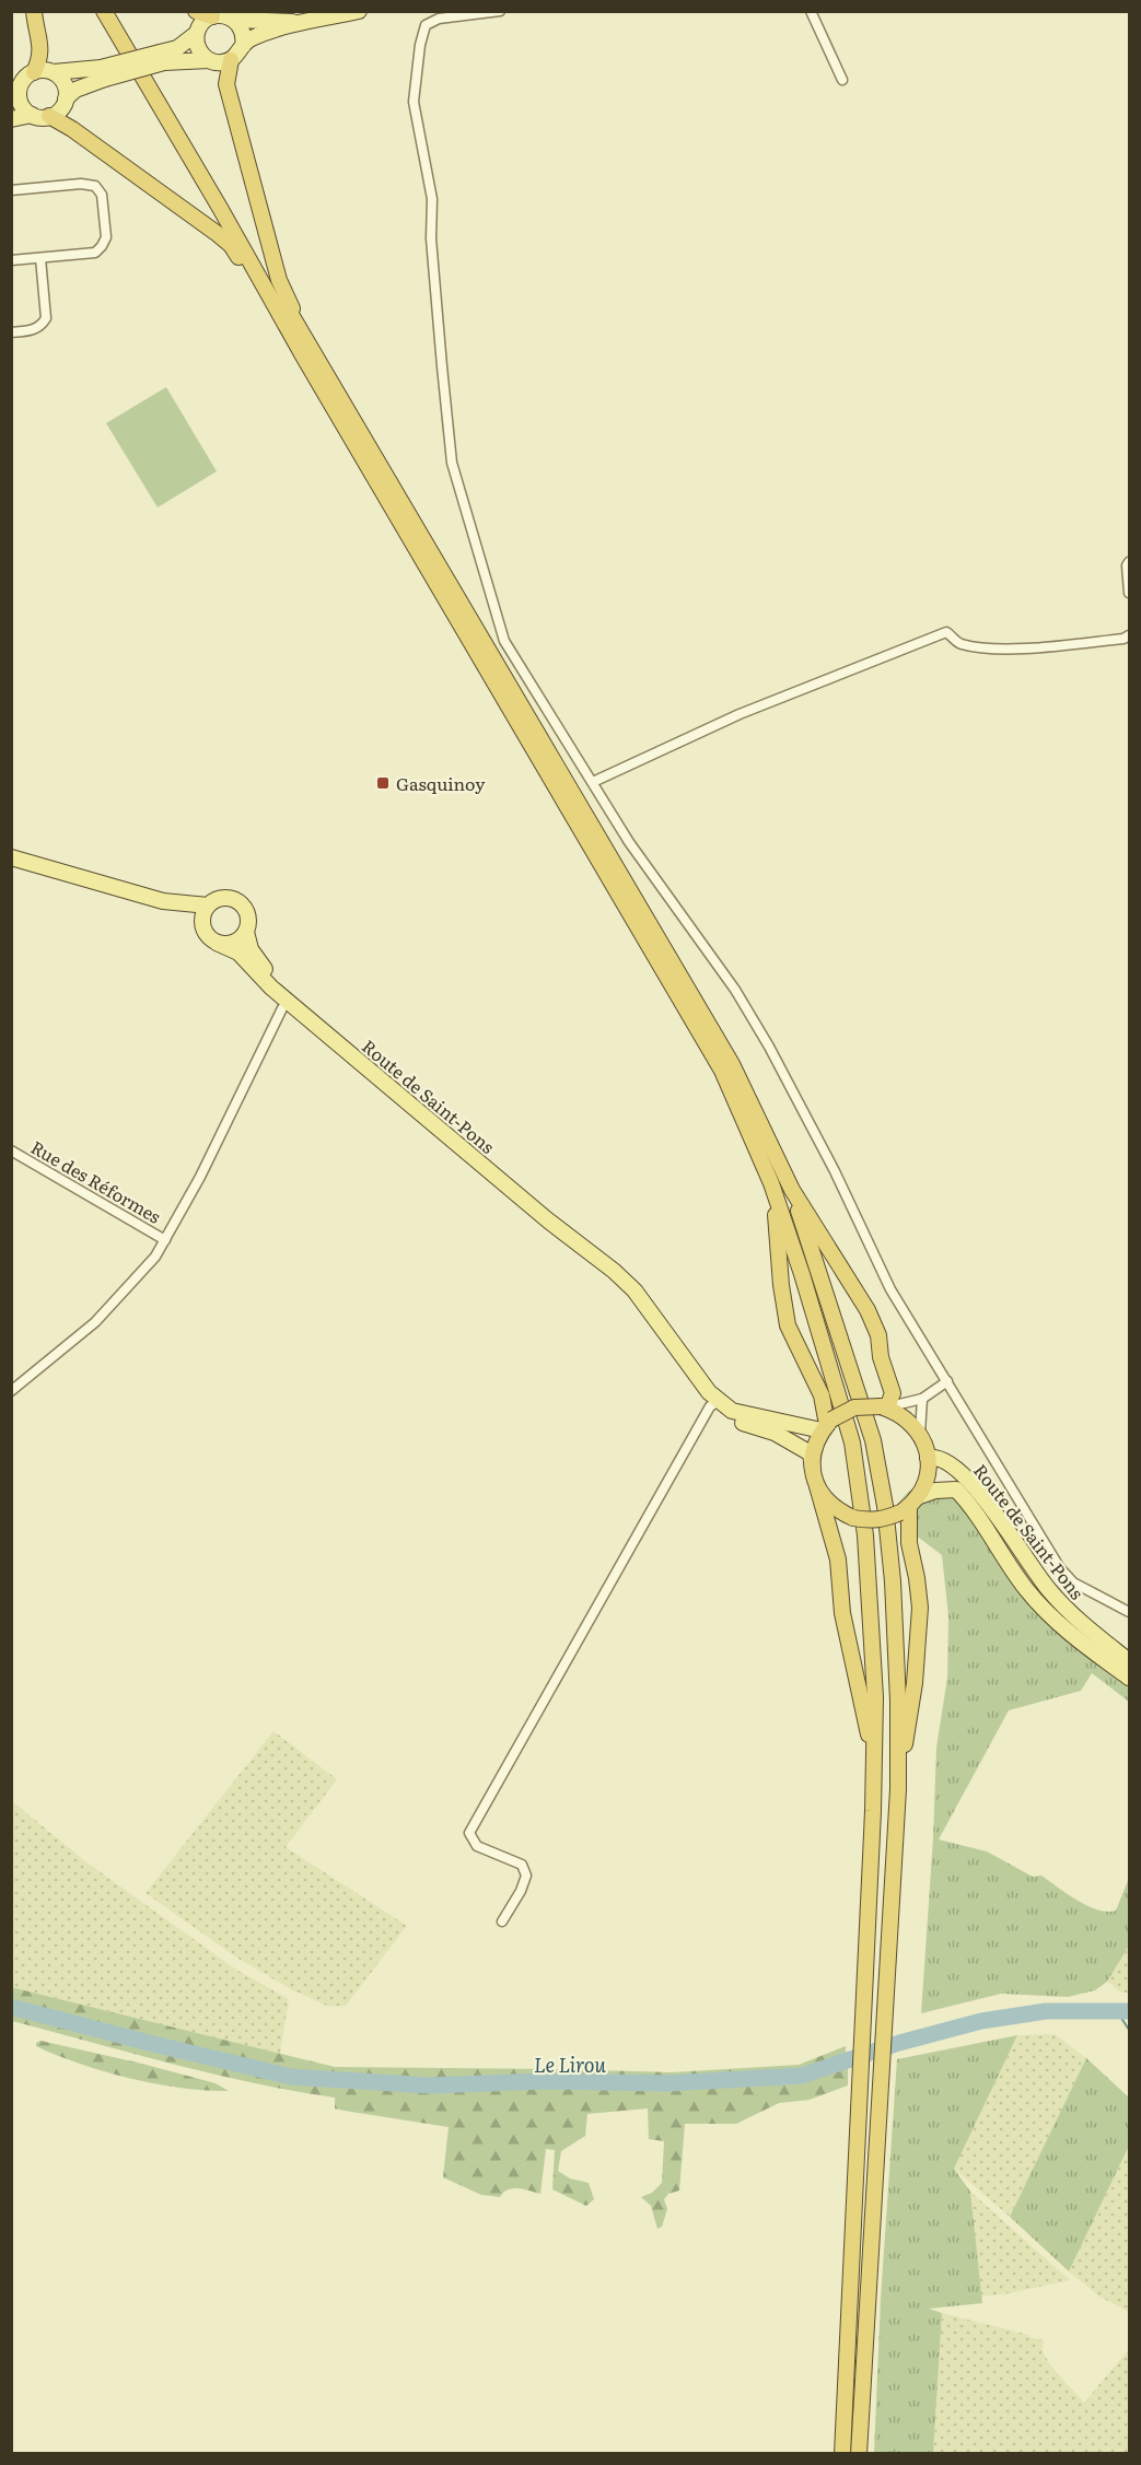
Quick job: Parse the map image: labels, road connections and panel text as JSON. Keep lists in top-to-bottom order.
{
  "streets": {
    "main road": ["Route de Saint-Pons"],
    "street": ["Rue des Réformes"]
  },
  "water": ["Le Lirou"],
  "places": {
    "transit": ["Gasquinoy"]
  }
}
